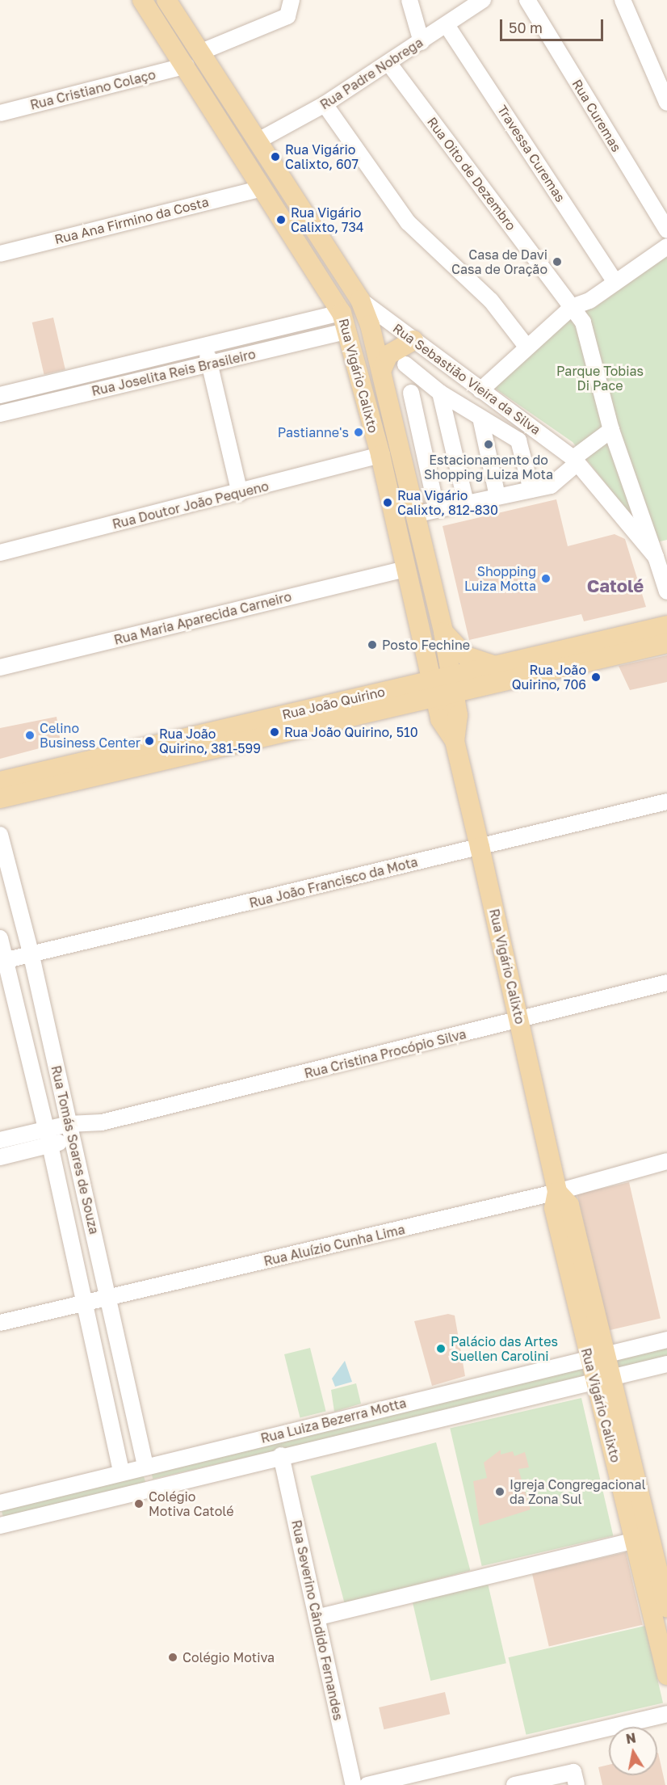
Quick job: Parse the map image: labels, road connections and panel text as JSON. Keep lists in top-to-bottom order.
{
  "streets": {
    "main road": ["Rua Vigário Calixto", "Rua João Quirino"],
    "street": [
      "Rua Padre Nobrega",
      "Rua Cristiano Colaço",
      "Rua Curemas",
      "Travessa Curemas",
      "Rua Oito de Dezembro",
      "Rua Ana Firmino da Costa",
      "Rua Joselita Reis Brasileiro",
      "Rua Sebastião Vieira da Silva",
      "Rua Doutor João Pequeno",
      "Rua Maria Aparecida Carneiro",
      "Rua João Francisco da Mota",
      "Rua Cristina Procópio Silva",
      "Rua Tomás Soares de Souza",
      "Rua Aluízio Cunha Lima",
      "Rua Luiza Bezerra Motta",
      "Rua Severino Cândido Fernandes"
    ]
  },
  "crossings": [
    ["Rua Padre Nobrega", "Travessa Curemas"],
    ["Rua Padre Nobrega", "Rua Oito de Dezembro"],
    ["Rua Padre Nobrega", "Rua Vigário Calixto"],
    ["Rua Cristiano Colaço", "Rua Vigário Calixto"],
    ["Rua Oito de Dezembro", "Rua Sebastião Vieira da Silva"],
    ["Rua Ana Firmino da Costa", "Rua Vigário Calixto"],
    ["Rua Joselita Reis Brasileiro", "Rua Vigário Calixto"],
    ["Rua Vigário Calixto", "Rua Sebastião Vieira da Silva"],
    ["Rua Vigário Calixto", "Rua Doutor João Pequeno"],
    ["Rua Vigário Calixto", "Rua Maria Aparecida Carneiro"],
    ["Rua Vigário Calixto", "Rua João Quirino"],
    ["Rua Vigário Calixto", "Rua João Francisco da Mota"],
    ["Rua Vigário Calixto", "Rua Cristina Procópio Silva"],
    ["Rua Vigário Calixto", "Rua Aluízio Cunha Lima"],
    ["Rua Vigário Calixto", "Rua Luiza Bezerra Motta"],
    ["Rua João Francisco da Mota", "Rua Tomás Soares de Souza"],
    ["Rua Cristina Procópio Silva", "Rua Tomás Soares de Souza"],
    ["Rua Tomás Soares de Souza", "Rua Aluízio Cunha Lima"],
    ["Rua Tomás Soares de Souza", "Rua Luiza Bezerra Motta"],
    ["Rua Luiza Bezerra Motta", "Rua Severino Cândido Fernandes"]
  ],
  "districts": ["Catolé"],
  "parks": ["Parque Tobias Di Pace"],
  "places": [
    "Rua Vigário Calixto, 607",
    "Rua Vigário Calixto, 734",
    "Casa de Davi Casa de Oração",
    "Pastianne's",
    "Estacionamento do Shopping Luiza Mota",
    "Rua Vigário Calixto, 812-830",
    "Shopping Luiza Motta",
    "Posto Fechine",
    "Rua João Quirino, 706",
    "Rua João Quirino, 510",
    "Celino Business Center",
    "Rua João Quirino, 381-599",
    "Palácio das Artes Suellen Carolini",
    "Igreja Congregacional da Zona Sul",
    "Colégio Motiva Catolé",
    "Colégio Motiva"
  ],
  "scale_bar": "50 m",
  "north": "top"
}
